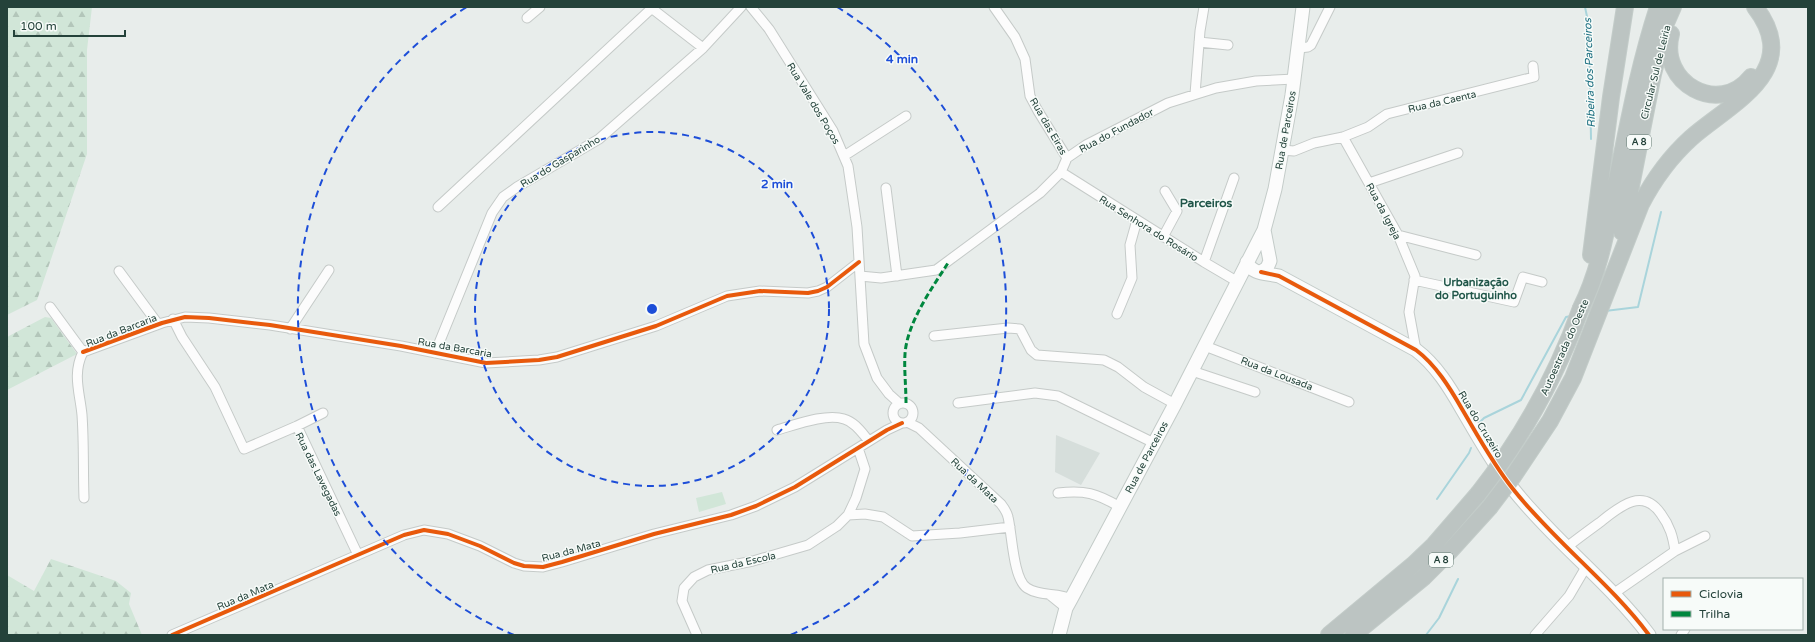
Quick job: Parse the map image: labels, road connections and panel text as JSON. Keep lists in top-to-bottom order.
{
  "streets": {
    "highway": ["Circular Sul de Leiria", "A 8", "Autoestrada do Oeste"],
    "main road": ["Rua de Parceiros", "Rua do Cruzeiro"],
    "street": [
      "Rua da Caenta",
      "Rua Vale dos Poços",
      "Rua das Eiras",
      "Rua do Fundador",
      "Rua do Gasparinho",
      "Rua da Igreja",
      "Rua Senhora do Rosário",
      "Rua da Barcaria",
      "Rua da Lousada",
      "Rua das Lavegadas",
      "Rua da Mata",
      "Rua da Escola"
    ]
  },
  "crossings": [
    ["Circular Sul de Leiria", "Autoestrada do Oeste"],
    ["Rua da Caenta", "Rua da Igreja"],
    ["Rua Vale dos Poços", "Rua do Fundador"],
    ["Rua Vale dos Poços", "Rua da Barcaria"],
    ["Rua Vale dos Poços", "Rua da Mata"],
    ["Rua das Eiras", "Rua do Fundador"],
    ["Rua do Fundador", "Rua de Parceiros"],
    ["Rua do Fundador", "Rua Senhora do Rosário"],
    ["Rua de Parceiros", "Rua Senhora do Rosário"],
    ["Rua de Parceiros", "Rua da Lousada"],
    ["Rua de Parceiros", "Rua do Cruzeiro"],
    ["Rua de Parceiros", "Rua da Mata"],
    ["Rua do Gasparinho", "Rua da Barcaria"],
    ["Rua da Igreja", "Rua do Cruzeiro"],
    ["Rua da Barcaria", "Rua das Lavegadas"],
    ["Rua das Lavegadas", "Rua da Mata"],
    ["Rua da Mata", "Rua da Escola"]
  ],
  "districts": ["Parceiros", "Urbanização do Portuguinho"],
  "water": ["Ribeira dos Parceiros"],
  "legend": ["Ciclovia", "Trilha"],
  "scale_bar": "100 m",
  "rings": ["4 min", "2 min"]
}
